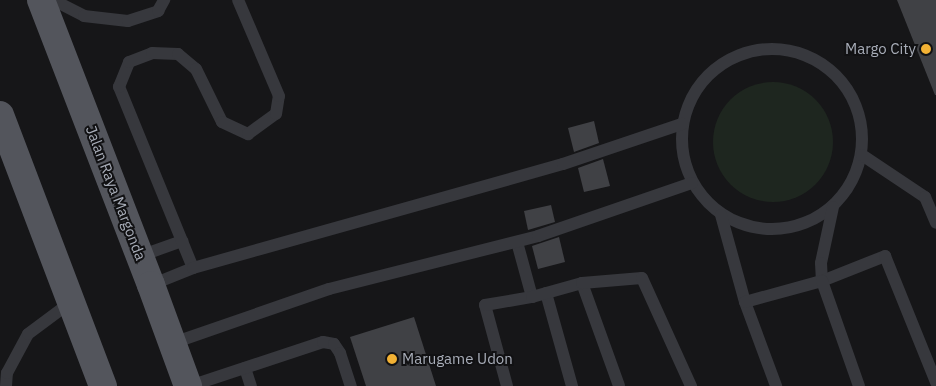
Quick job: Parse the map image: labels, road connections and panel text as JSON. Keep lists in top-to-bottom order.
{
  "streets": {
    "main road": ["Jalan Raya Margonda"]
  },
  "places": ["Margo City", "Marugame Udon"]
}
